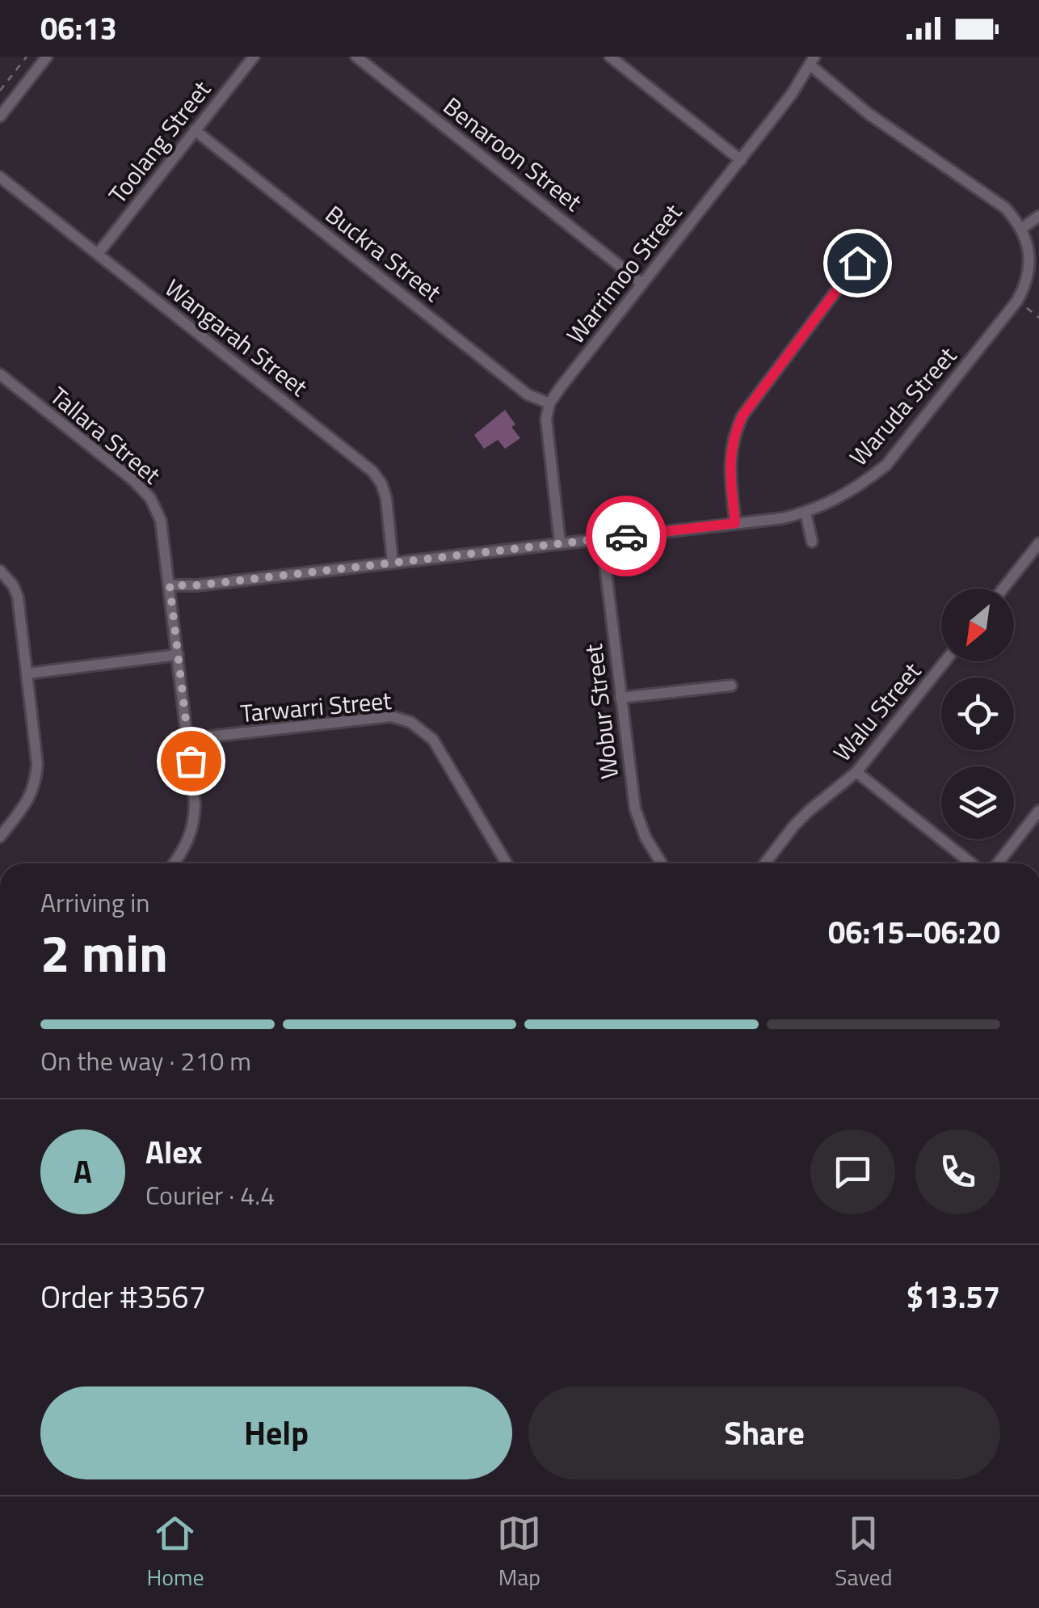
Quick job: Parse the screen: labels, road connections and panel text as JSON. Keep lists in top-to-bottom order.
{
  "streets": {
    "street": [
      "Toolang Street",
      "Benaroon Street",
      "Buckra Street",
      "Warrimoo Street",
      "Wangarah Street",
      "Waruda Street",
      "Tallara Street",
      "Tarwarri Street",
      "Wobur Street",
      "Walu Street"
    ]
  },
  "crossings": [
    ["Toolang Street", "Buckra Street"],
    ["Toolang Street", "Wangarah Street"],
    ["Benaroon Street", "Warrimoo Street"],
    ["Buckra Street", "Warrimoo Street"],
    ["Wangarah Street", "Waruda Street"],
    ["Waruda Street", "Tallara Street"],
    ["Waruda Street", "Wobur Street"],
    ["Tallara Street", "Tarwarri Street"]
  ],
  "north": "bottom left",
  "page": {
    "status": "06:13",
    "heading": ["2 min", "Arriving in", "06:15–06:20"],
    "panel": [
      "Alex",
      "Courier · 4.4",
      "Order #3567",
      "$13.57"
    ],
    "bar": "On the way · 210 m",
    "round": "A",
    "buttons": ["Help", "Share"],
    "tabs": ["Home", "Map", "Saved"]
  }
}
